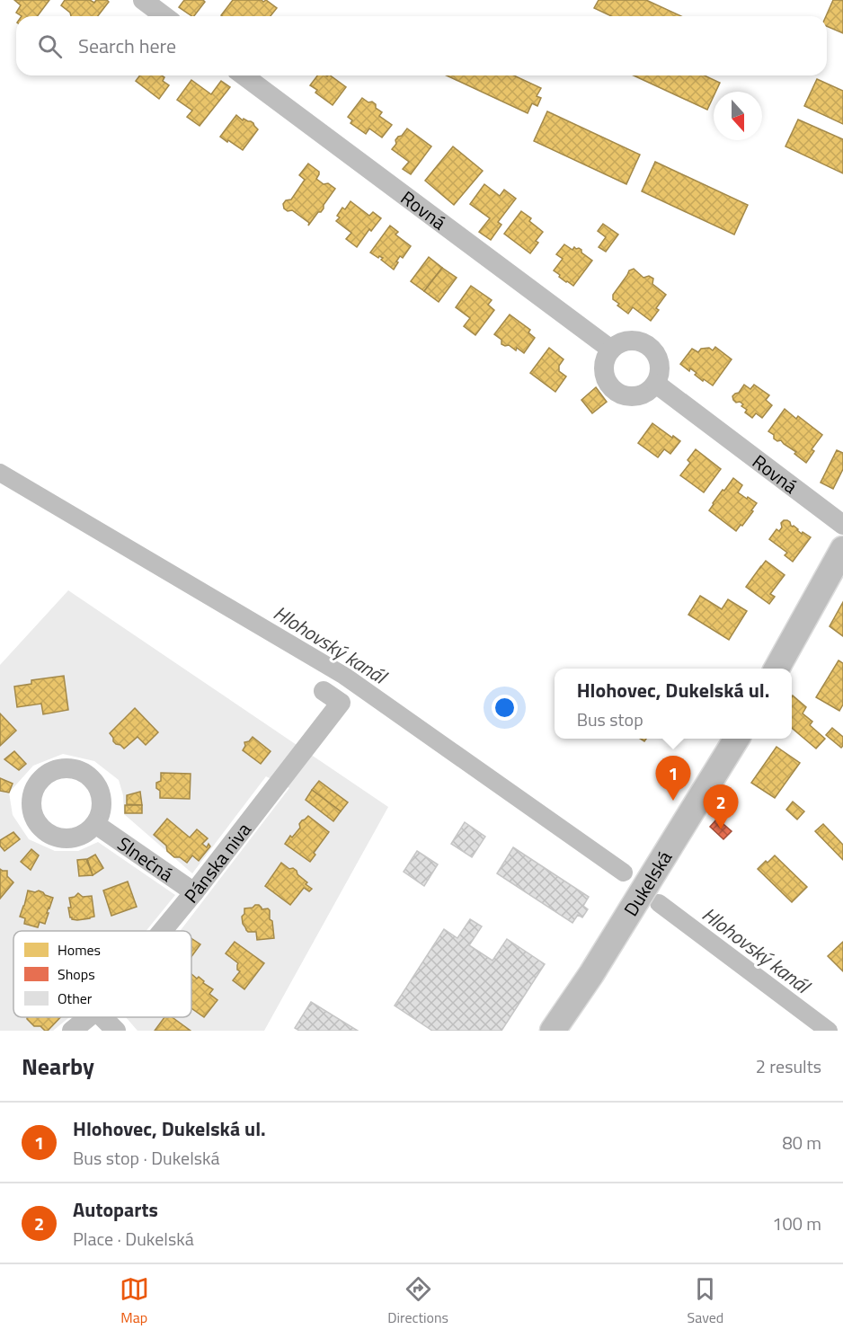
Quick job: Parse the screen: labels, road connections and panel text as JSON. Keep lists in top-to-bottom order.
{
  "streets": {
    "main road": ["Dukelská"],
    "street": ["Rovná", "Slnečná", "Pánska niva"]
  },
  "crossings": [
    ["Slnečná", "Pánska niva"]
  ],
  "water": ["Hlohovský kanál"],
  "legend": ["Homes", "Shops", "Other"],
  "north": "bottom",
  "page": {
    "search": "Search here",
    "popup": ["Hlohovec, Dukelská ul.", "Bus stop"],
    "pins": ["1", "2"],
    "heading": ["Nearby", "2 results"],
    "list": [
      {
        "mark": "1",
        "name": "Hlohovec, Dukelská ul.",
        "note": "Bus stop · Dukelská",
        "value": "80 m"
      },
      {
        "mark": "2",
        "name": "Autoparts",
        "note": "Place · Dukelská",
        "value": "100 m"
      }
    ],
    "nav": ["Map", "Directions", "Saved"]
  }
}
